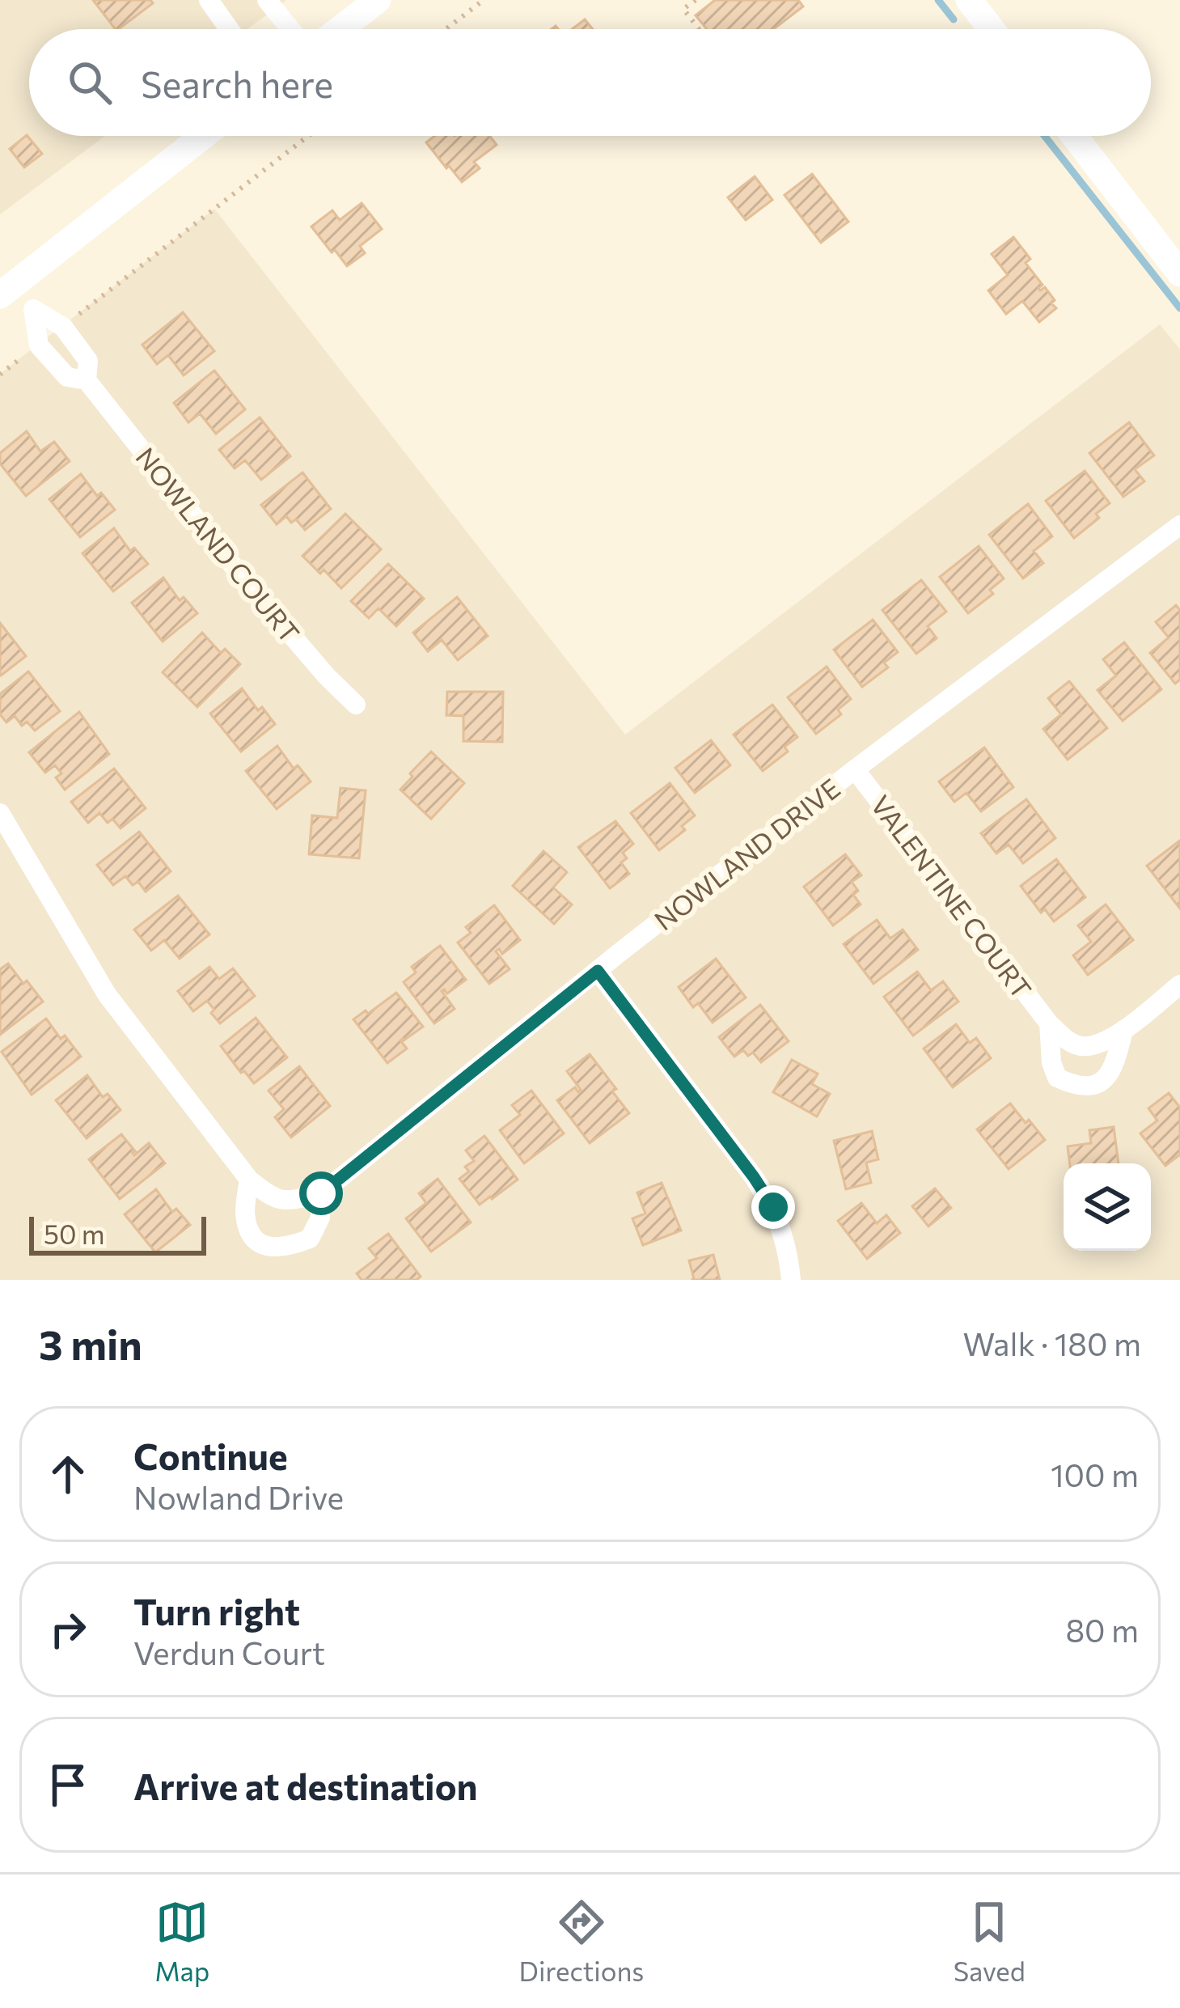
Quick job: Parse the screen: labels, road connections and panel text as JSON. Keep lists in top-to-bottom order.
{
  "streets": {
    "street": ["NOWLAND COURT", "NOWLAND DRIVE", "VALENTINE COURT"]
  },
  "crossings": [
    ["NOWLAND DRIVE", "VALENTINE COURT"]
  ],
  "scale_bar": "50 m",
  "page": {
    "search": "Search here",
    "scale": "50 m",
    "heading": ["3 min", "Walk · 180 m"],
    "list": [
      ["Continue", "Nowland Drive", "100 m"],
      ["Turn right", "Verdun Court", "80 m"],
      "Arrive at destination"
    ],
    "nav": ["Map", "Directions", "Saved"]
  }
}
